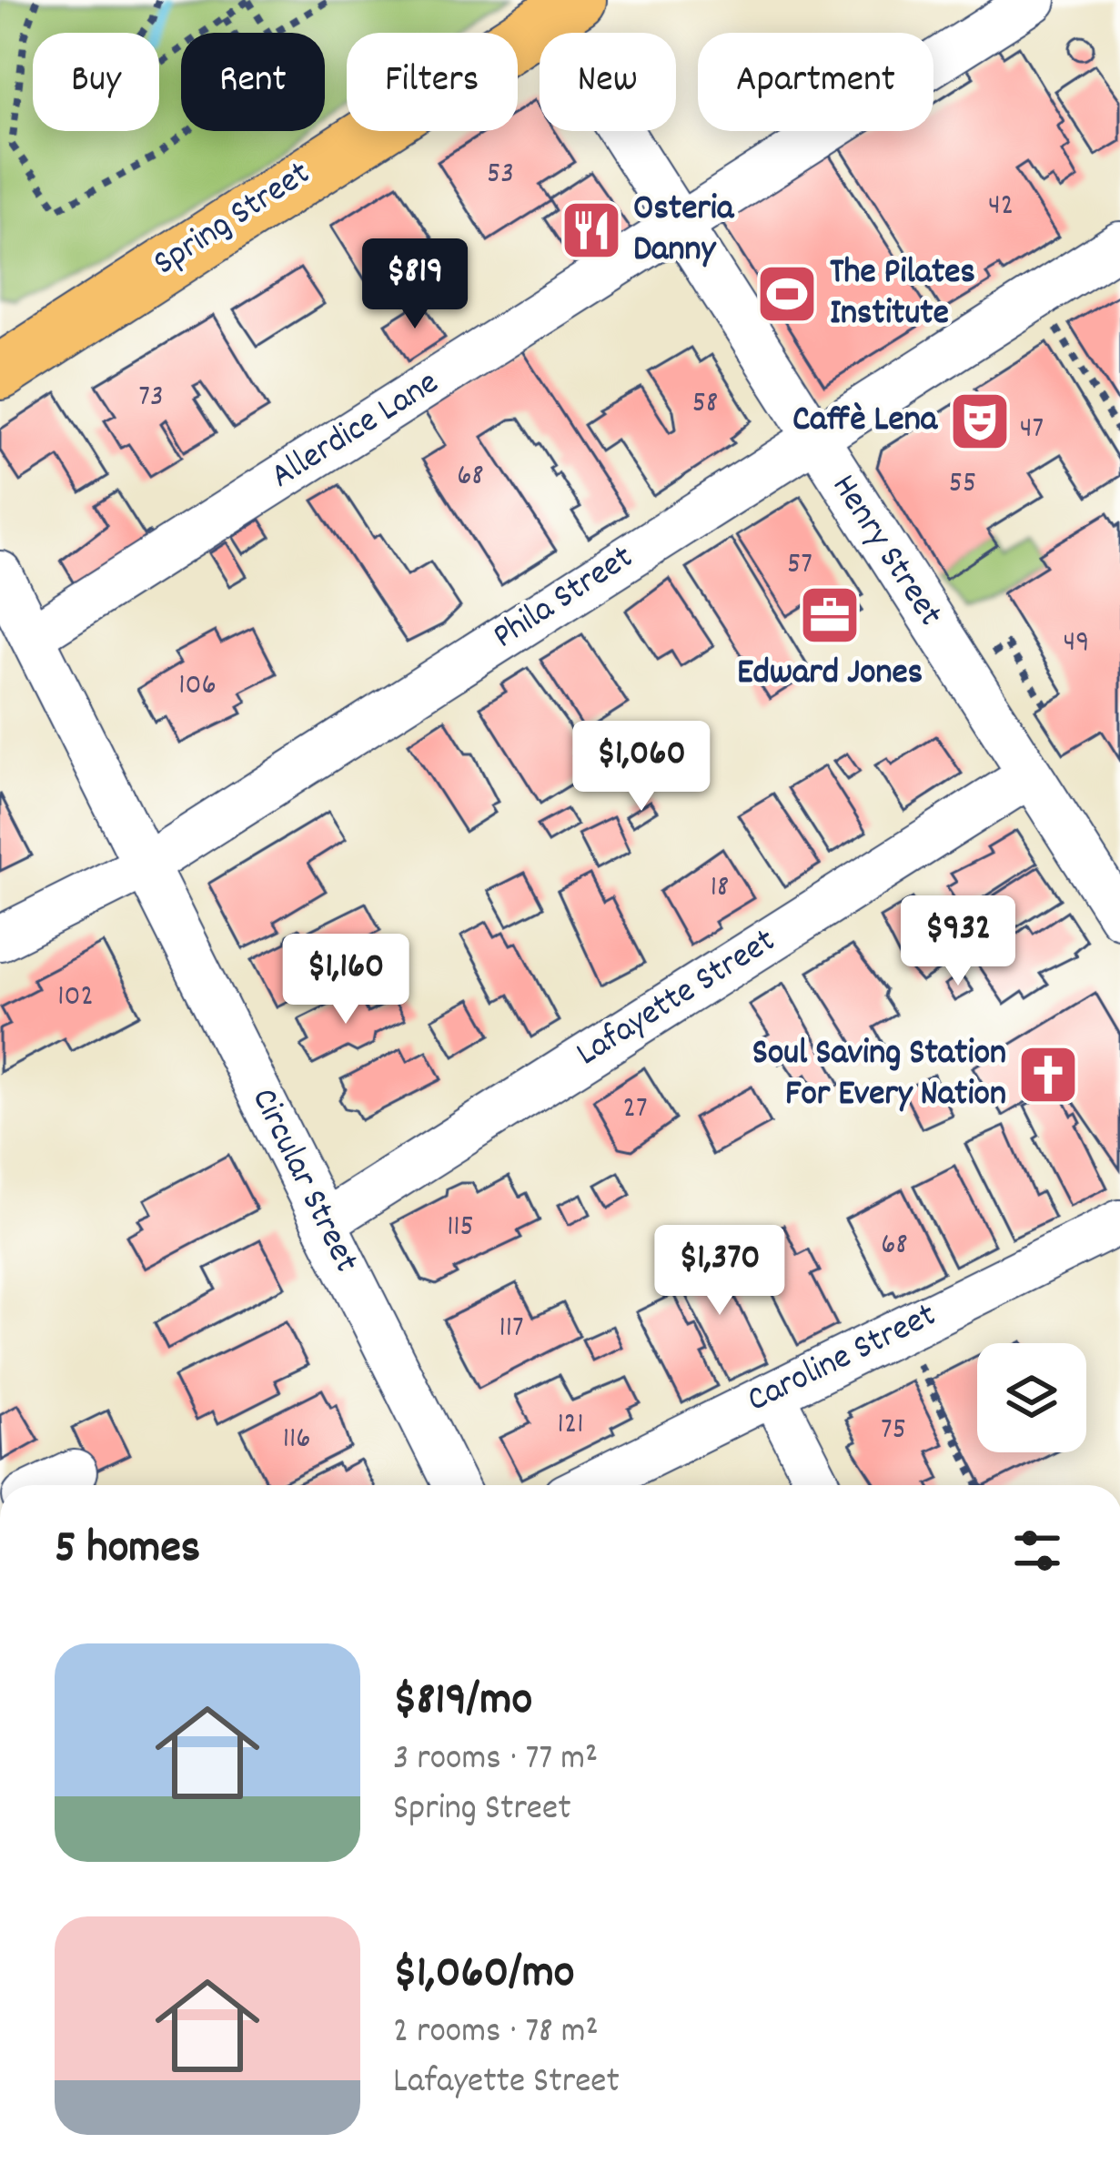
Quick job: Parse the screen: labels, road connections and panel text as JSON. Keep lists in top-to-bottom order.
{
  "streets": {
    "main road": ["Spring Street"],
    "street": [
      "Allerdice Lane",
      "Henry Street",
      "Phila Street",
      "Lafayette Street",
      "Circular Street",
      "Caroline Street"
    ]
  },
  "crossings": [
    ["Spring Street", "Henry Street"],
    ["Allerdice Lane", "Henry Street"],
    ["Allerdice Lane", "Circular Street"],
    ["Henry Street", "Phila Street"],
    ["Henry Street", "Lafayette Street"],
    ["Phila Street", "Circular Street"],
    ["Lafayette Street", "Circular Street"]
  ],
  "places": {
    "restaurant": ["Osteria Danny"],
    "sports": ["The Pilates Institute"],
    "theatre": ["Caffè Lena"],
    "office": ["Edward Jones"],
    "church": ["Soul Saving Station For Every Nation"]
  },
  "house_numbers": [
    "53",
    "42",
    "73",
    "58",
    "47",
    "68",
    "55",
    "57",
    "49",
    "106",
    "18",
    "102",
    "27",
    "115",
    "68",
    "117",
    "121",
    "75",
    "116"
  ],
  "page": {
    "chip": [
      "Buy",
      "Rent",
      "Filters",
      "New",
      "Apartment"
    ],
    "price": [
      "$819",
      "$1,060",
      "$932",
      "$1,160",
      "$1,370"
    ],
    "heading": "5 homes",
    "list": [
      {
        "name": "$819/mo",
        "note": "3 rooms · 77 m² · Spring Street"
      },
      {
        "name": "$1,060/mo",
        "note": "2 rooms · 78 m² · Lafayette Street"
      }
    ]
  }
}
